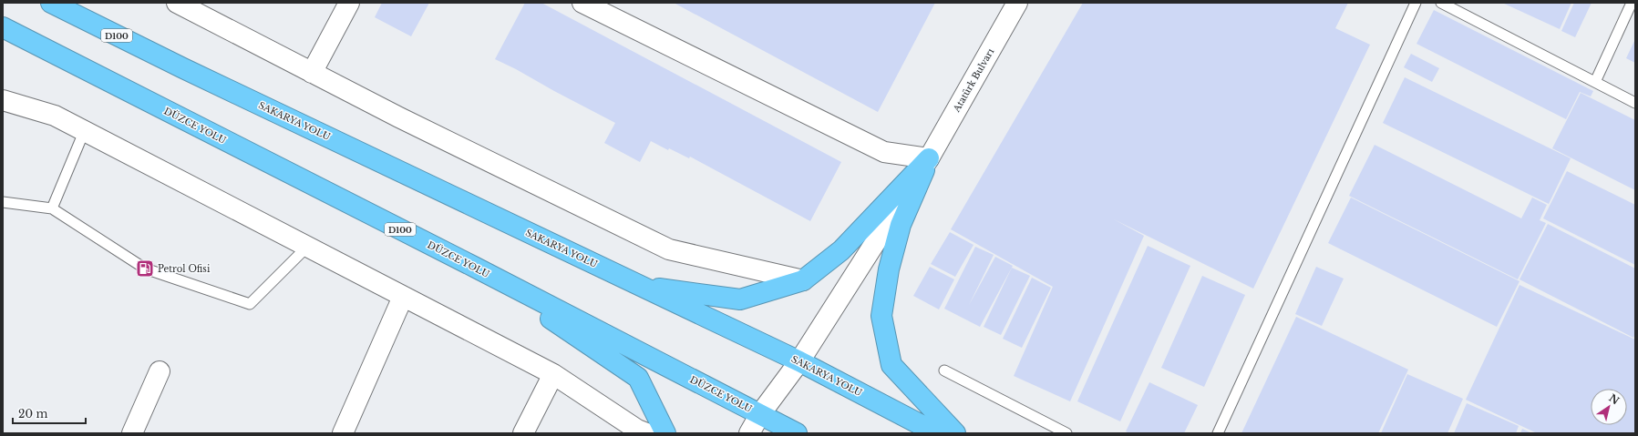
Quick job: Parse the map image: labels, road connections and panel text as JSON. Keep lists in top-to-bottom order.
{
  "streets": {
    "highway": ["D100", "SAKARYA YOLU", "DÜZCE YOLU"],
    "street": ["Atatürk Bulvarı"]
  },
  "crossings": [
    ["D100", "SAKARYA YOLU"],
    ["Atatürk Bulvarı", "SAKARYA YOLU"],
    ["Atatürk Bulvarı", "DÜZCE YOLU"]
  ],
  "places": {
    "fuel station": ["Petrol Ofisi"]
  },
  "scale_bar": "20 m",
  "north": "top right"
}
